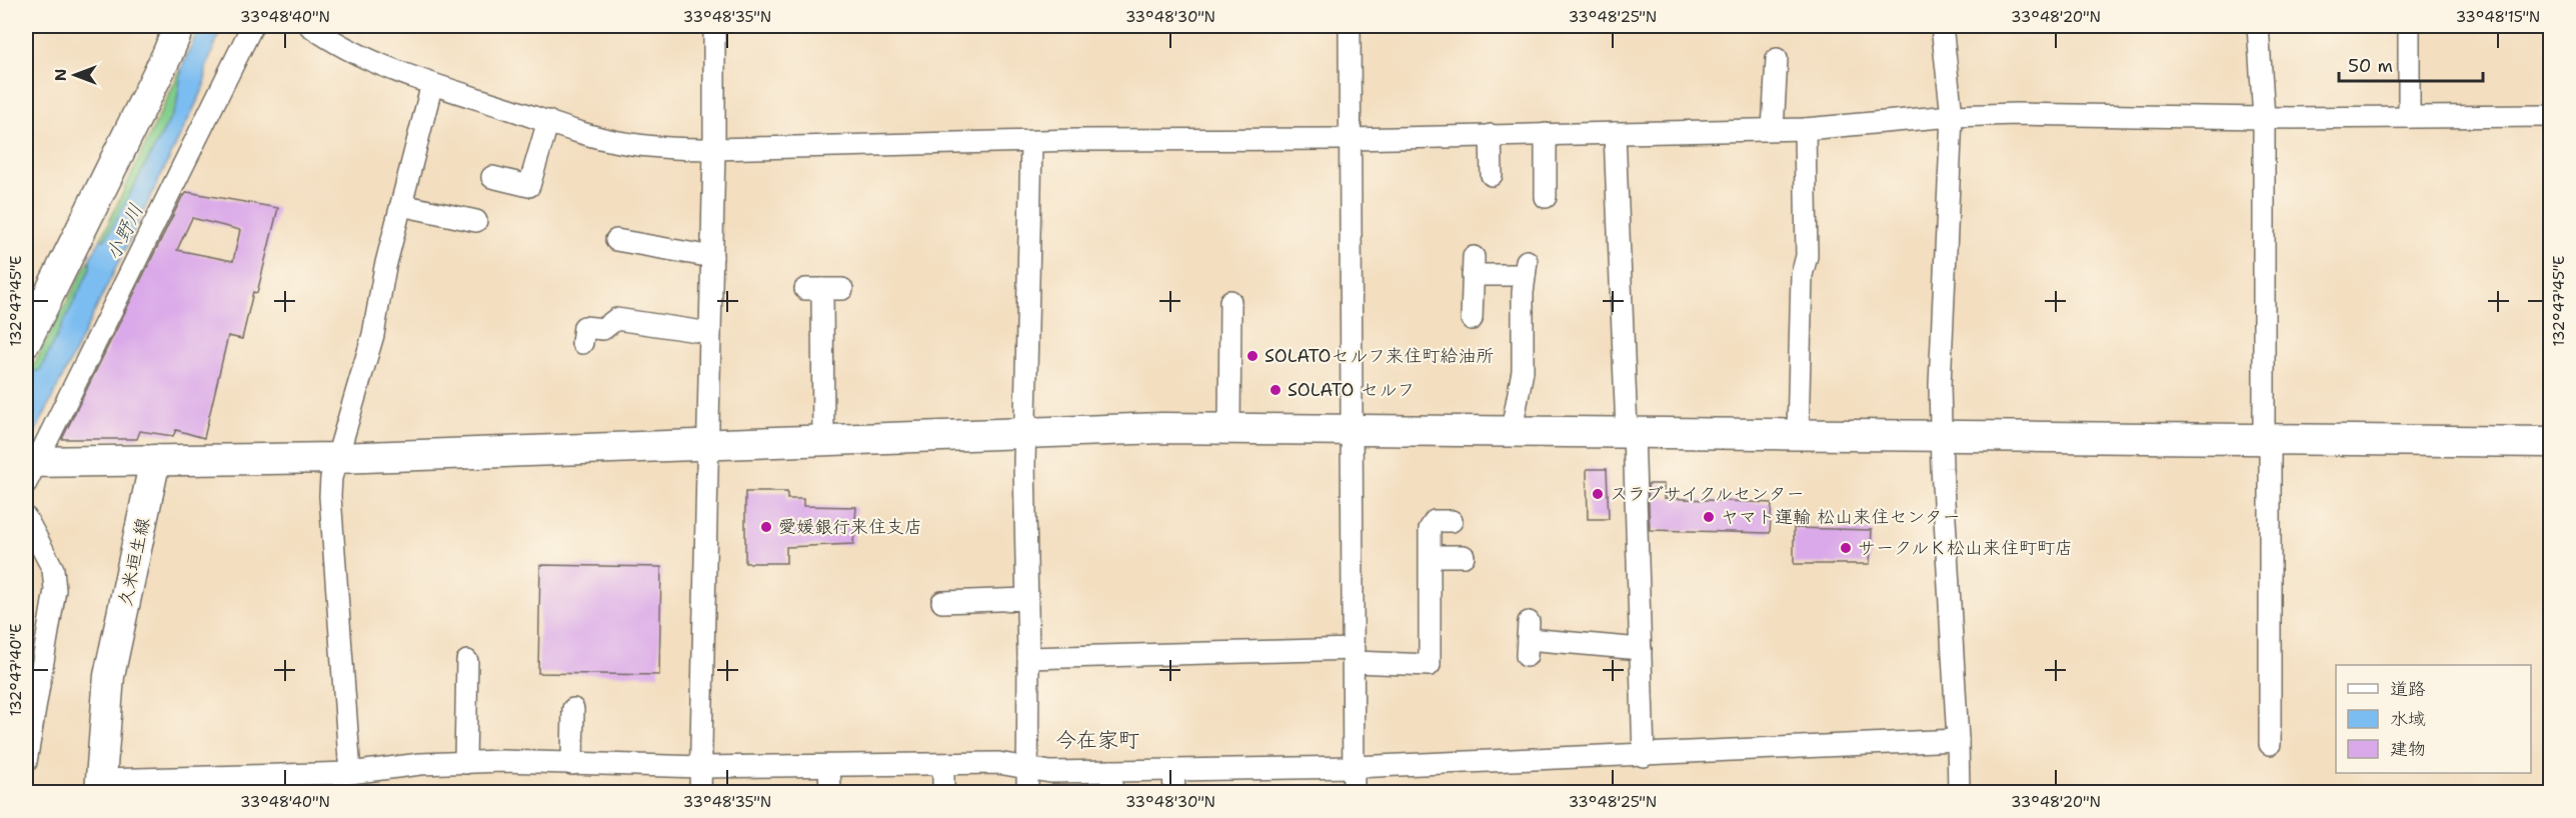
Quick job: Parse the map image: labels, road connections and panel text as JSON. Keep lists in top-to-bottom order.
{
  "streets": {
    "street": ["久米垣生線"]
  },
  "districts": ["今在家町"],
  "water": ["小野川"],
  "places": [
    "SOLATOセルフ来住町給油所",
    "SOLATO セルフ",
    "スラブサイクルセンター",
    "ヤマト運輸 松山来住センター",
    "愛媛銀行来住支店",
    "サークルＫ松山来住町町店"
  ],
  "legend": ["道路", "水域", "建物"],
  "scale_bar": "50 m",
  "north": "left",
  "coordinates": [
    "33°48'40\"N",
    "33°48'35\"N",
    "33°48'30\"N",
    "33°48'25\"N",
    "33°48'20\"N",
    "33°48'15\"N",
    "132°47'45\"E",
    "132°47'40\"E"
  ]
}
